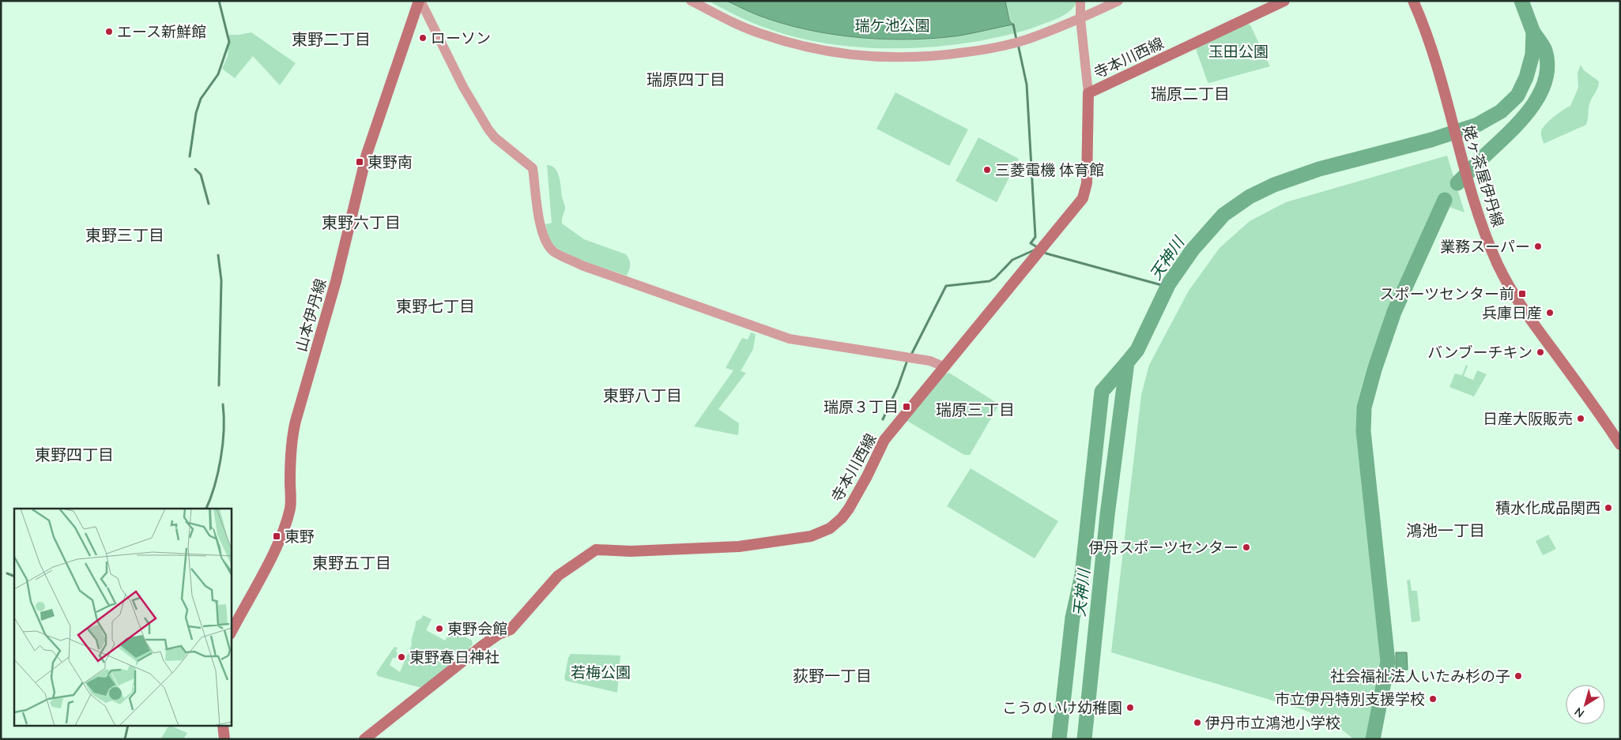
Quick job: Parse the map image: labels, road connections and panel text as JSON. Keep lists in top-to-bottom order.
{
  "streets": {
    "main road": ["寺本川西線", "姥ヶ茶屋伊丹線", "山本伊丹線"]
  },
  "districts": [
    "東野二丁目",
    "瑞原四丁目",
    "瑞原二丁目",
    "東野六丁目",
    "東野三丁目",
    "東野七丁目",
    "東野八丁目",
    "瑞原三丁目",
    "東野四丁目",
    "鴻池一丁目",
    "東野五丁目",
    "荻野一丁目"
  ],
  "water": ["天神川"],
  "parks": ["瑞ケ池公園", "玉田公園", "若梅公園"],
  "places": {
    "other": [
      "エース新鮮館",
      "ローソン",
      "三菱電機 体育館",
      "業務スーパー",
      "兵庫日産",
      "バンブーチキン",
      "日産大阪販売",
      "積水化成品関西",
      "伊丹スポーツセンター",
      "東野会館",
      "東野春日神社",
      "社会福祉法人いたみ杉の子",
      "市立伊丹特別支援学校",
      "こうのいけ幼稚園",
      "伊丹市立鴻池小学校"
    ],
    "transit": [
      "東野南",
      "スポーツセンター前",
      "瑞原３丁目",
      "東野"
    ]
  },
  "north": "bottom left"
}
